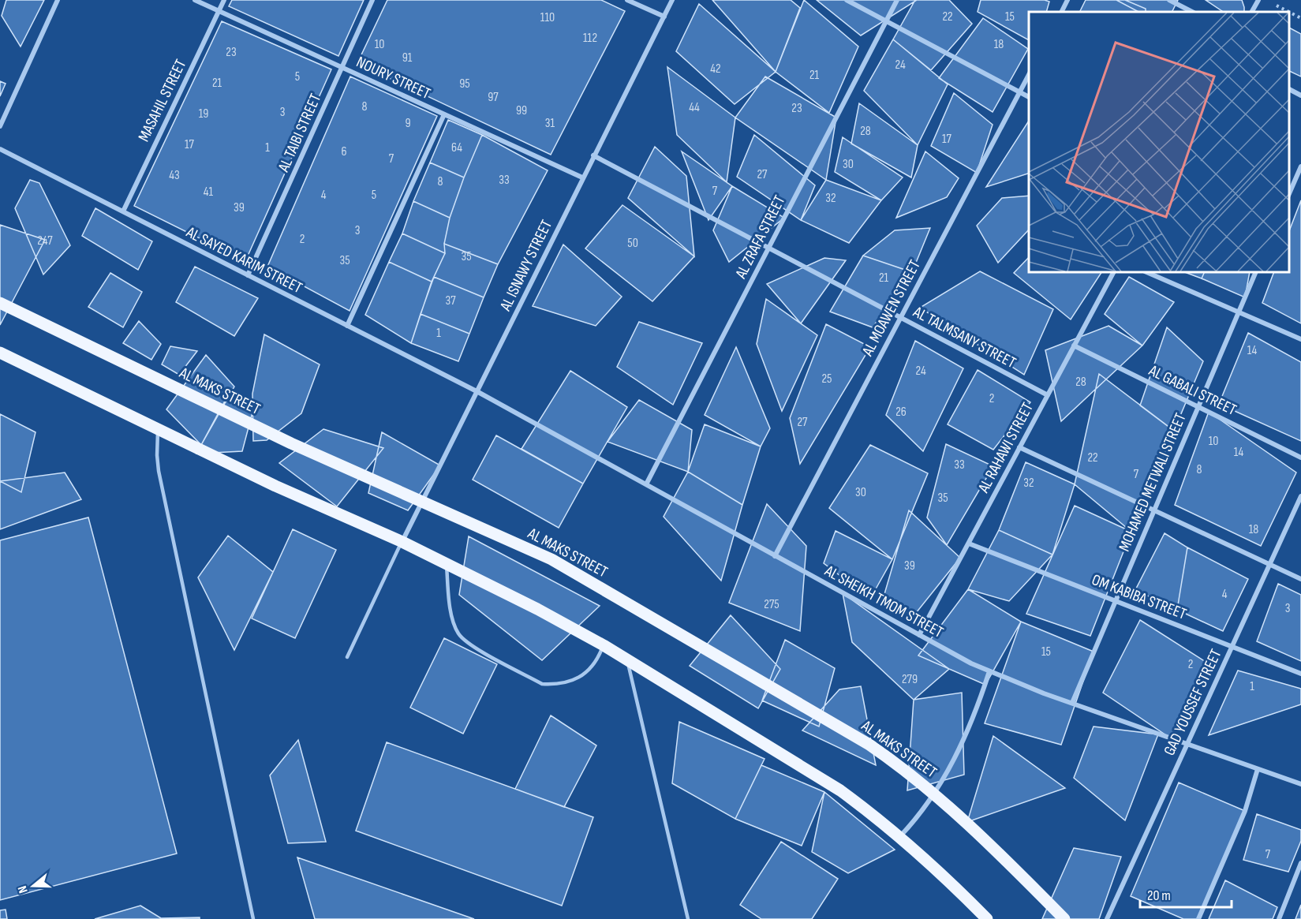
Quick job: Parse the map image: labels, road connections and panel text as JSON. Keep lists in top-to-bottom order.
{
  "streets": {
    "main road": ["AL MAKS STREET"],
    "street": [
      "NOURY STREET",
      "MASAHIL STREET",
      "AL TAIBI STREET",
      "AL ZRAFA STREET",
      "AL SAYED KARIM STREET",
      "AL ISNAWY STREET",
      "AL MOAWEN STREET",
      "AL TALMSANY STREET",
      "AL GABALI STREET",
      "AL RAHAWI STREET",
      "MOHAMED METWALI STREET",
      "OM KABIBA STREET",
      "AL SHEIKH TMOM STREET",
      "GAD YOUSSEF STREET"
    ]
  },
  "crossings": [
    ["NOURY STREET", "MASAHIL STREET"],
    ["NOURY STREET", "AL TAIBI STREET"],
    ["NOURY STREET", "AL ISNAWY STREET"],
    ["MASAHIL STREET", "AL SAYED KARIM STREET"],
    ["AL TAIBI STREET", "AL SAYED KARIM STREET"],
    ["AL ZRAFA STREET", "AL TALMSANY STREET"],
    ["AL ZRAFA STREET", "AL SHEIKH TMOM STREET"],
    ["AL SAYED KARIM STREET", "AL ISNAWY STREET"],
    ["AL SAYED KARIM STREET", "AL SHEIKH TMOM STREET"],
    ["AL ISNAWY STREET", "AL TALMSANY STREET"],
    ["AL ISNAWY STREET", "AL MAKS STREET"],
    ["AL ISNAWY STREET", "AL SHEIKH TMOM STREET"],
    ["AL MOAWEN STREET", "AL TALMSANY STREET"],
    ["AL MOAWEN STREET", "AL SHEIKH TMOM STREET"],
    ["AL TALMSANY STREET", "AL RAHAWI STREET"],
    ["AL GABALI STREET", "AL RAHAWI STREET"],
    ["AL GABALI STREET", "MOHAMED METWALI STREET"],
    ["AL RAHAWI STREET", "OM KABIBA STREET"],
    ["AL RAHAWI STREET", "AL SHEIKH TMOM STREET"],
    ["MOHAMED METWALI STREET", "OM KABIBA STREET"],
    ["MOHAMED METWALI STREET", "AL SHEIKH TMOM STREET"],
    ["OM KABIBA STREET", "GAD YOUSSEF STREET"],
    ["AL SHEIKH TMOM STREET", "GAD YOUSSEF STREET"]
  ],
  "house_numbers": [
    "22",
    "15",
    "110",
    "112",
    "10",
    "18",
    "23",
    "91",
    "24",
    "42",
    "21",
    "5",
    "21",
    "95",
    "97",
    "8",
    "44",
    "23",
    "99",
    "3",
    "19",
    "9",
    "31",
    "28",
    "17",
    "17",
    "1",
    "64",
    "6",
    "7",
    "30",
    "27",
    "43",
    "33",
    "8",
    "7",
    "41",
    "4",
    "5",
    "32",
    "39",
    "3",
    "2",
    "247",
    "50",
    "35",
    "35",
    "21",
    "37",
    "1",
    "14",
    "24",
    "25",
    "28",
    "2",
    "26",
    "27",
    "10",
    "14",
    "22",
    "33",
    "8",
    "7",
    "32",
    "30",
    "35",
    "18",
    "39",
    "4",
    "275",
    "3",
    "15",
    "2",
    "279",
    "1",
    "7"
  ],
  "scale_bar": "20 m",
  "north": "left"
}
